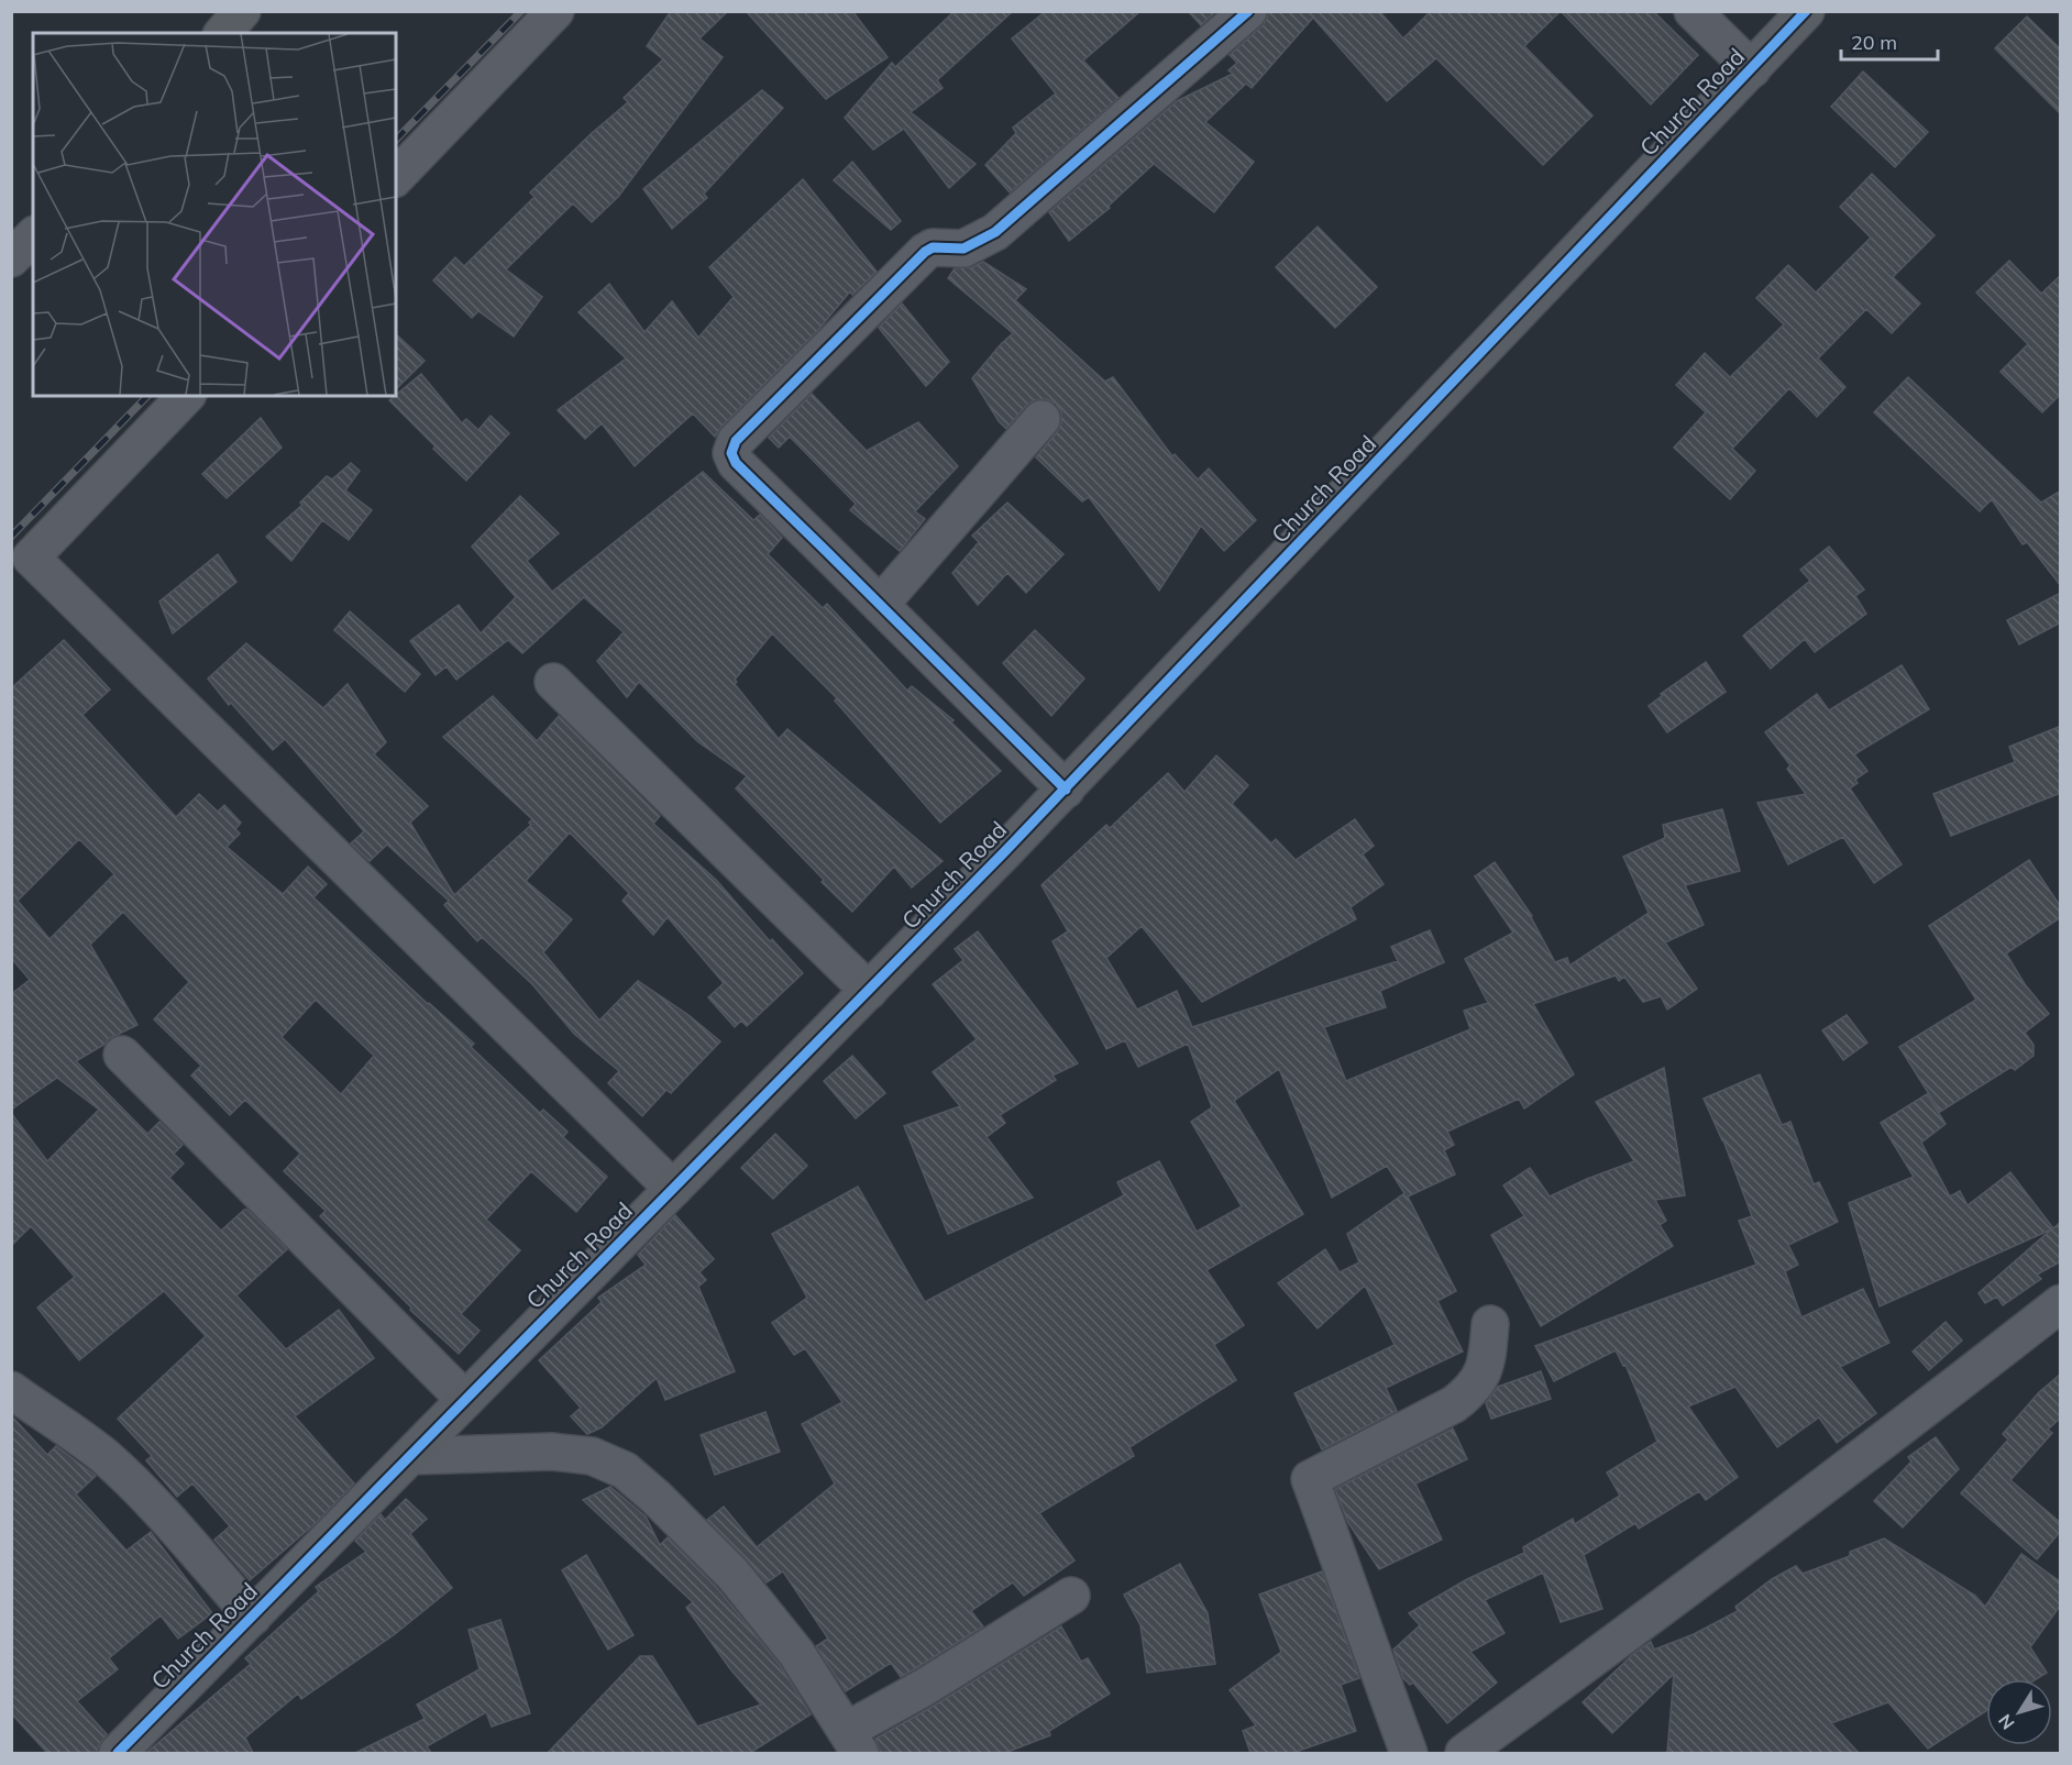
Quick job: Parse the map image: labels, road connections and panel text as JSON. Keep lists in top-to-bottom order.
{
  "streets": {
    "street": ["Church Road"]
  },
  "scale_bar": "20 m",
  "north": "bottom left"
}
